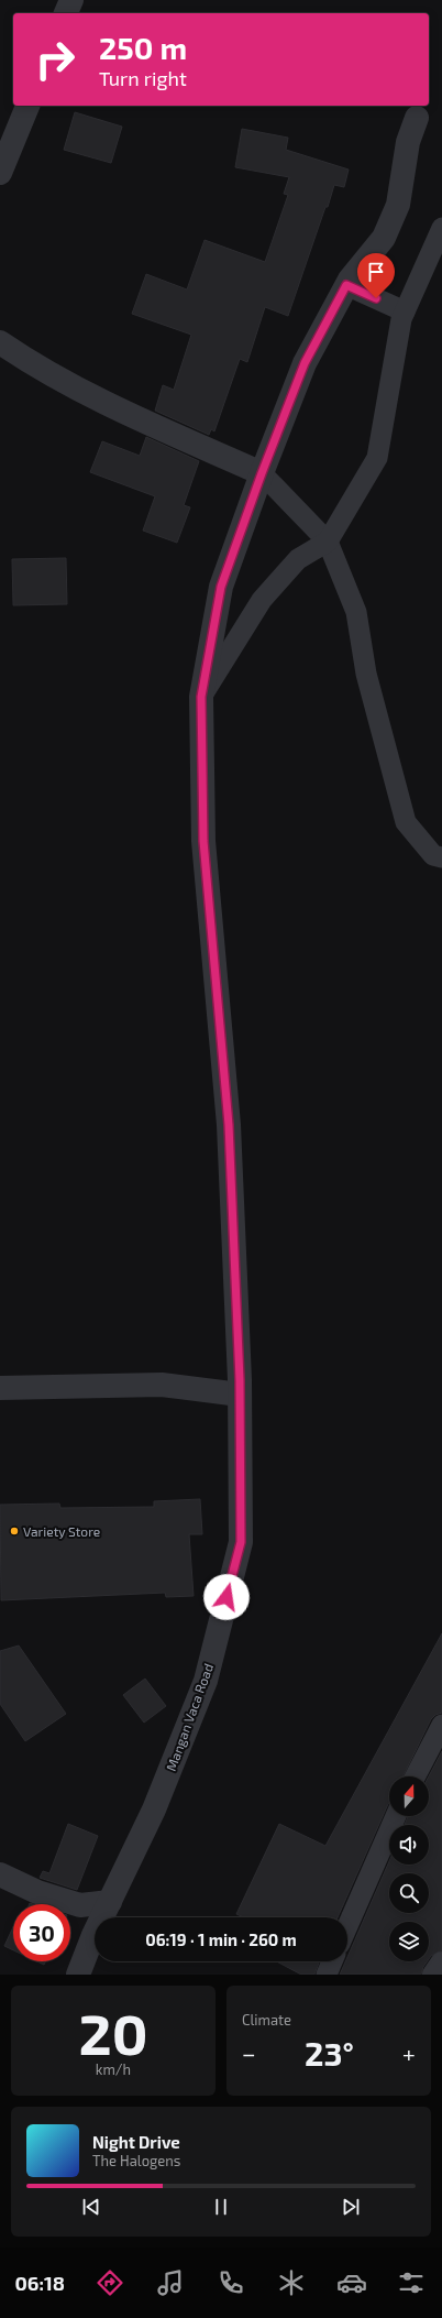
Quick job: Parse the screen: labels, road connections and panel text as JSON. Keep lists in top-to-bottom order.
{
  "streets": {
    "street": ["Mangan Vaca Road"]
  },
  "places": ["Variety Store"],
  "north": "top",
  "page": {
    "turn": ["250 m", "Turn right"],
    "limit": "30",
    "trip": "06:19 · 1 min · 260 m",
    "tile": [
      ["20", "km/h"],
      "Climate"
    ],
    "heat": ["−", "23°", "+"],
    "song": ["Night Drive", "The Halogens"],
    "tabs": "06:18"
  }
}
